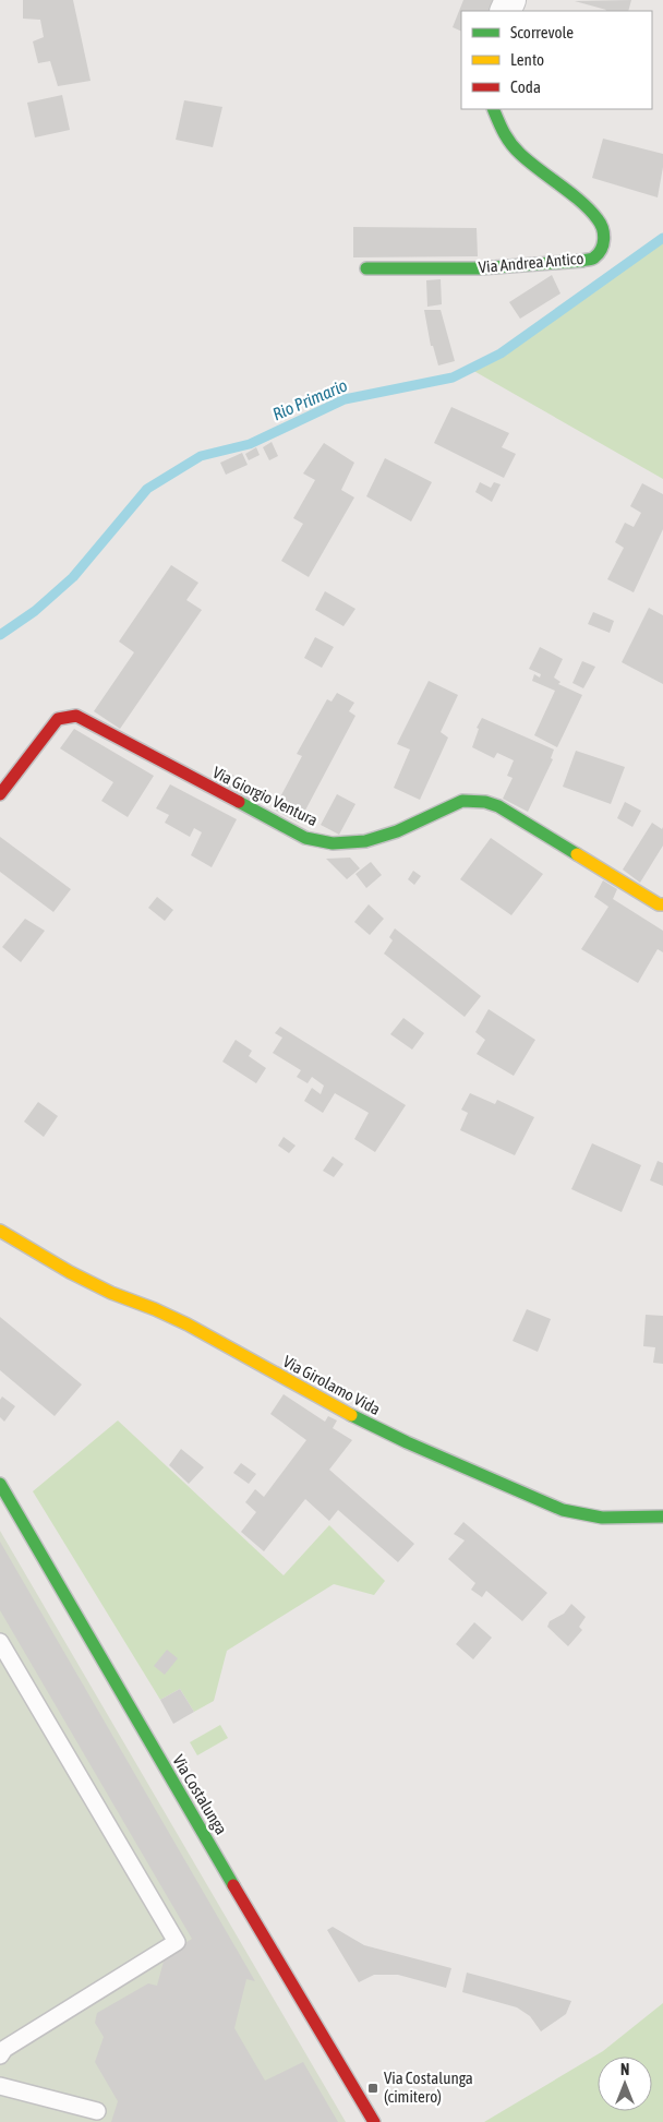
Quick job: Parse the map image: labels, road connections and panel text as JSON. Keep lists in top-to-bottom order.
{
  "streets": {
    "street": [
      "Via Andrea Antico",
      "Via Giorgio Ventura",
      "Via Girolamo Vida",
      "Via Costalunga"
    ]
  },
  "water": ["Rio Primario"],
  "places": {
    "transit": ["Via Costalunga (cimitero)"]
  },
  "legend": ["Scorrevole", "Lento", "Coda"],
  "north": "top"
}
